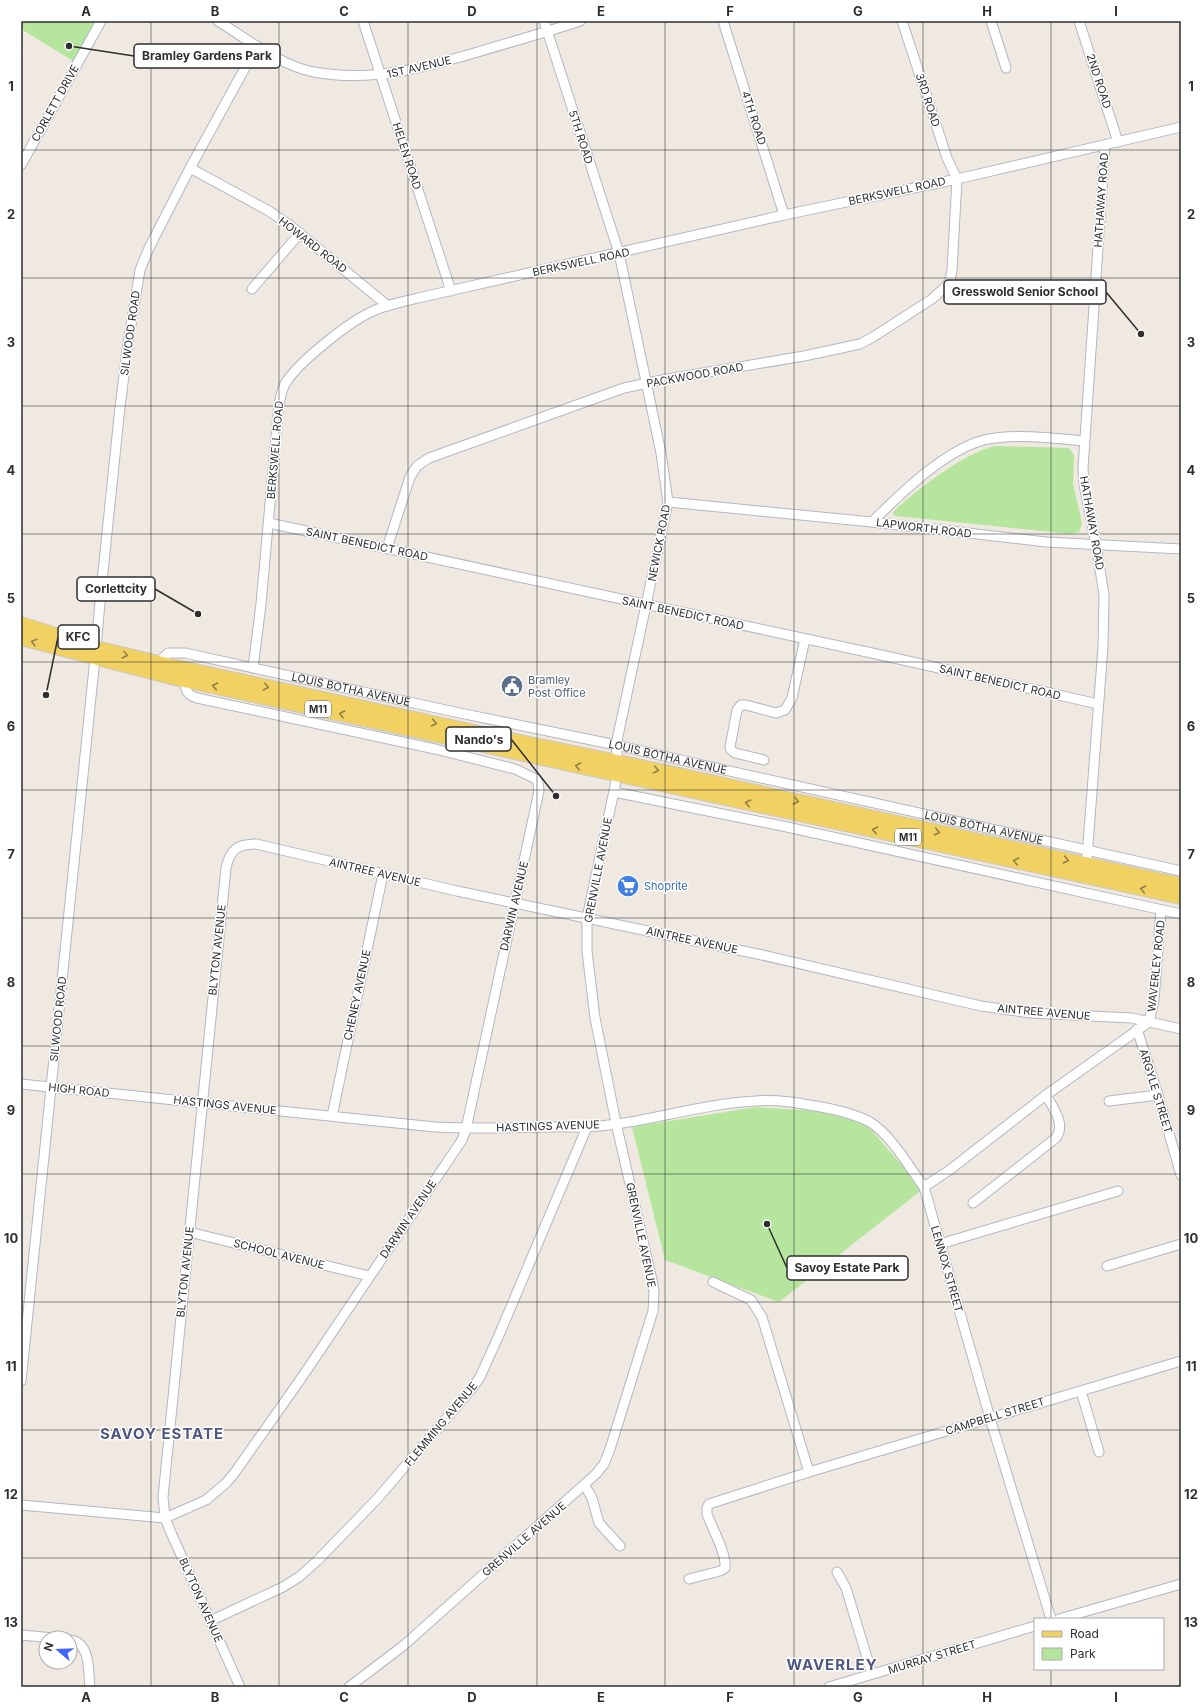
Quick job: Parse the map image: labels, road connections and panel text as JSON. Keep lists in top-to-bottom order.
{
  "streets": {
    "main road": ["LOUIS BOTHA AVENUE", "M11"],
    "street": [
      "1ST AVENUE",
      "2ND ROAD",
      "3RD ROAD",
      "CORLETT DRIVE",
      "4TH ROAD",
      "5TH ROAD",
      "HELEN ROAD",
      "BERKSWELL ROAD",
      "HATHAWAY ROAD",
      "HOWARD ROAD",
      "SILWOOD ROAD",
      "PACKWOOD ROAD",
      "LAPWORTH ROAD",
      "NEWICK ROAD",
      "SAINT BENEDICT ROAD",
      "GRENVILLE AVENUE",
      "AINTREE AVENUE",
      "DARWIN AVENUE",
      "BLYTON AVENUE",
      "WAVERLEY ROAD",
      "CHENEY AVENUE",
      "HIGH ROAD",
      "ARGYLE STREET",
      "HASTINGS AVENUE",
      "SCHOOL AVENUE",
      "LENNOX STREET",
      "CAMPBELL STREET",
      "FLEMMING AVENUE",
      "MURRAY STREET"
    ]
  },
  "crossings": [
    ["1ST AVENUE", "5TH ROAD"],
    ["1ST AVENUE", "HELEN ROAD"],
    ["1ST AVENUE", "SILWOOD ROAD"],
    ["2ND ROAD", "BERKSWELL ROAD"],
    ["3RD ROAD", "BERKSWELL ROAD"],
    ["3RD ROAD", "PACKWOOD ROAD"],
    ["4TH ROAD", "BERKSWELL ROAD"],
    ["5TH ROAD", "BERKSWELL ROAD"],
    ["5TH ROAD", "NEWICK ROAD"],
    ["HELEN ROAD", "BERKSWELL ROAD"],
    ["BERKSWELL ROAD", "HATHAWAY ROAD"],
    ["BERKSWELL ROAD", "HOWARD ROAD"],
    ["BERKSWELL ROAD", "PACKWOOD ROAD"],
    ["BERKSWELL ROAD", "NEWICK ROAD"],
    ["BERKSWELL ROAD", "SAINT BENEDICT ROAD"],
    ["BERKSWELL ROAD", "LOUIS BOTHA AVENUE"],
    ["HATHAWAY ROAD", "LAPWORTH ROAD"],
    ["HATHAWAY ROAD", "SAINT BENEDICT ROAD"],
    ["HATHAWAY ROAD", "LOUIS BOTHA AVENUE"],
    ["HOWARD ROAD", "SILWOOD ROAD"],
    ["SILWOOD ROAD", "LOUIS BOTHA AVENUE"],
    ["SILWOOD ROAD", "HIGH ROAD"],
    ["PACKWOOD ROAD", "NEWICK ROAD"],
    ["PACKWOOD ROAD", "SAINT BENEDICT ROAD"],
    ["LAPWORTH ROAD", "NEWICK ROAD"],
    ["NEWICK ROAD", "SAINT BENEDICT ROAD"],
    ["NEWICK ROAD", "LOUIS BOTHA AVENUE"],
    ["NEWICK ROAD", "GRENVILLE AVENUE"],
    ["LOUIS BOTHA AVENUE", "GRENVILLE AVENUE"],
    ["GRENVILLE AVENUE", "AINTREE AVENUE"],
    ["GRENVILLE AVENUE", "HASTINGS AVENUE"],
    ["AINTREE AVENUE", "DARWIN AVENUE"],
    ["AINTREE AVENUE", "BLYTON AVENUE"],
    ["AINTREE AVENUE", "WAVERLEY ROAD"],
    ["AINTREE AVENUE", "CHENEY AVENUE"],
    ["DARWIN AVENUE", "BLYTON AVENUE"],
    ["DARWIN AVENUE", "HASTINGS AVENUE"],
    ["DARWIN AVENUE", "SCHOOL AVENUE"],
    ["BLYTON AVENUE", "HASTINGS AVENUE"],
    ["BLYTON AVENUE", "SCHOOL AVENUE"],
    ["BLYTON AVENUE", "FLEMMING AVENUE"],
    ["CHENEY AVENUE", "HASTINGS AVENUE"],
    ["HIGH ROAD", "HASTINGS AVENUE"],
    ["HASTINGS AVENUE", "LENNOX STREET"],
    ["HASTINGS AVENUE", "FLEMMING AVENUE"],
    ["LENNOX STREET", "CAMPBELL STREET"]
  ],
  "districts": ["SAVOY ESTATE", "WAVERLEY"],
  "places": {
    "other": [
      "Bramley Gardens Park",
      "Gresswold Senior School",
      "Corlettcity",
      "KFC",
      "Nando's",
      "Savoy Estate Park"
    ],
    "public building": ["Bramley Post Office"],
    "supermarket": ["Shoprite"]
  },
  "legend": ["Road", "Park"],
  "north": "left",
  "grid": {
    "columns": [
      "A",
      "B",
      "C",
      "D",
      "E",
      "F",
      "G",
      "H",
      "I"
    ],
    "rows": [
      "1",
      "2",
      "3",
      "4",
      "5",
      "6",
      "7",
      "8",
      "9",
      "10",
      "11",
      "12",
      "13"
    ]
  }
}
